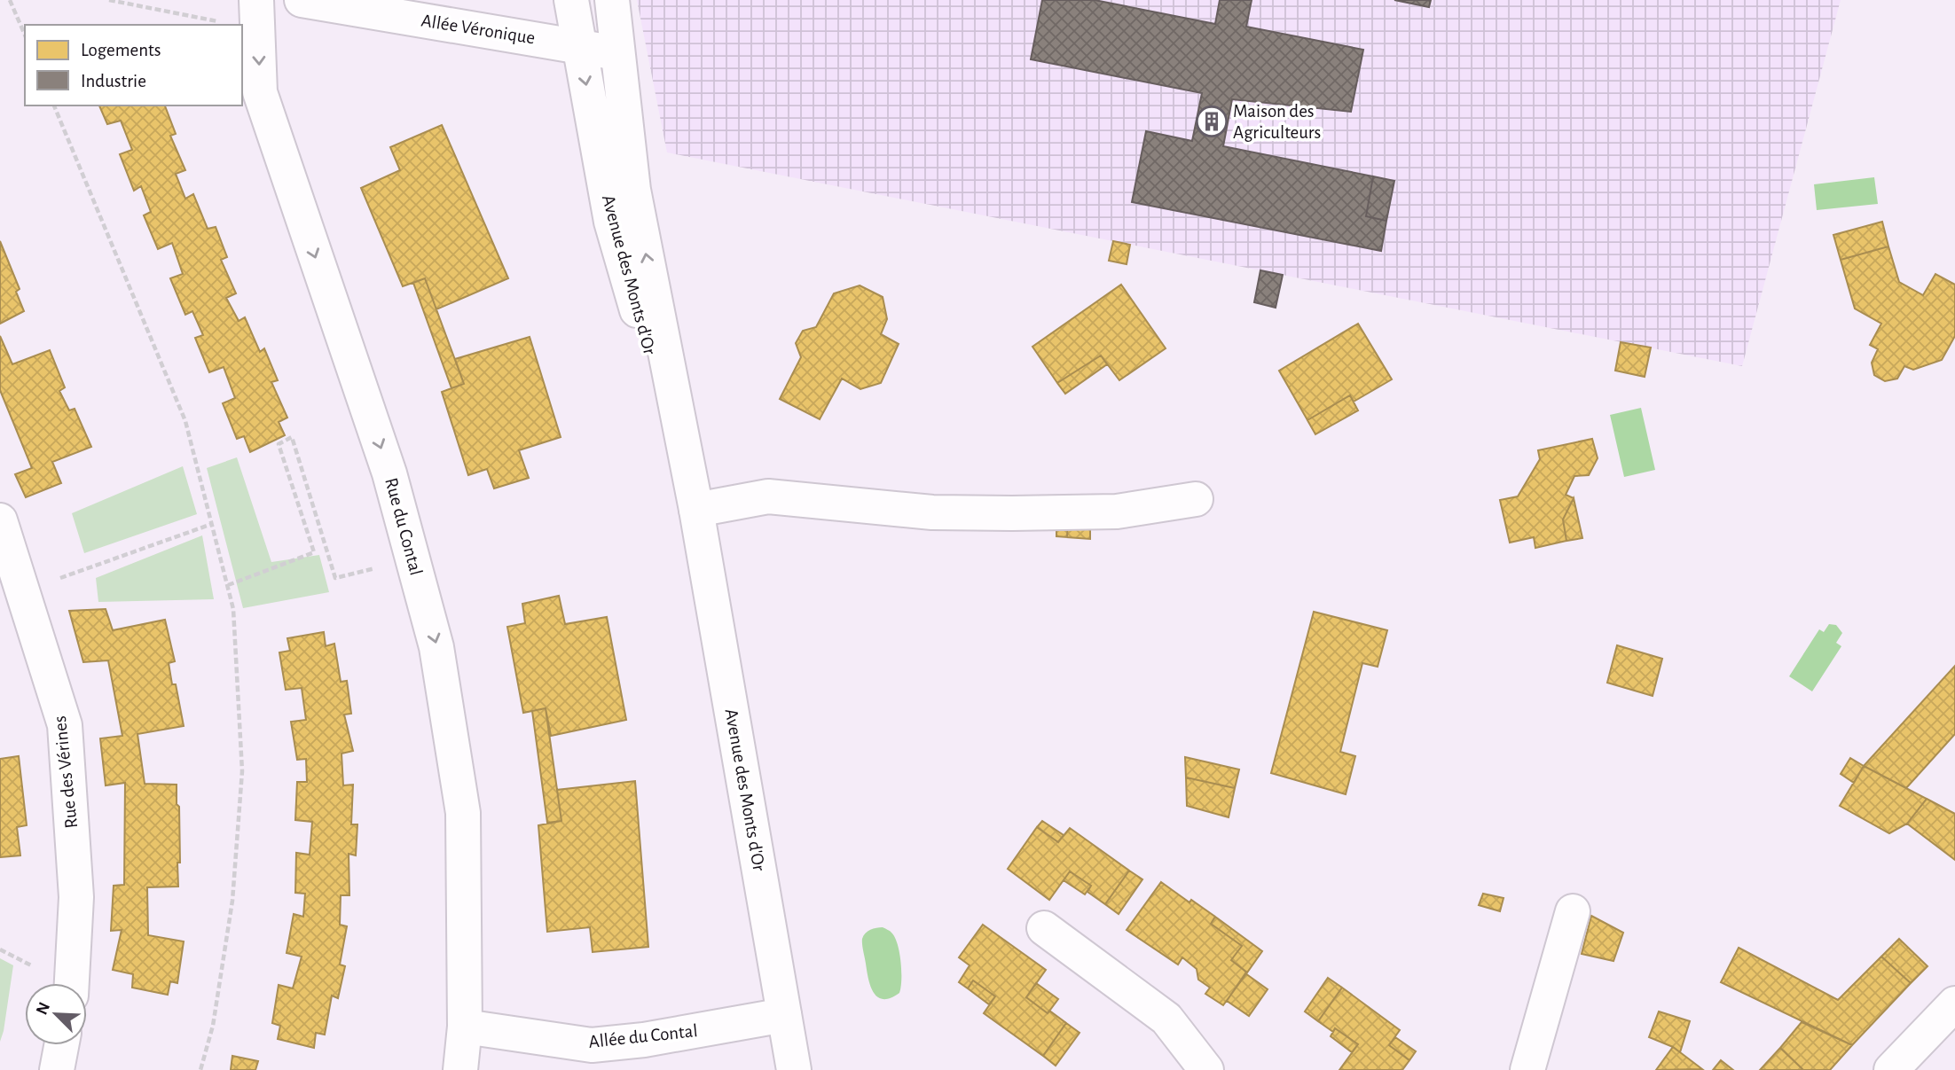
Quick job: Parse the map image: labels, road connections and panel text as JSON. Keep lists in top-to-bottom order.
{
  "streets": {
    "street": [
      "Allée Véronique",
      "Avenue des Monts d'Or",
      "Rue du Contal",
      "Rue des Vérines",
      "Allée du Contal"
    ]
  },
  "crossings": [
    ["Allée Véronique", "Avenue des Monts d'Or"],
    ["Avenue des Monts d'Or", "Allée du Contal"],
    ["Rue du Contal", "Allée du Contal"]
  ],
  "one_way": ["Rue du Contal"],
  "places": {
    "building": ["Maison des Agriculteurs"]
  },
  "legend": ["Logements", "Industrie"],
  "north": "top left"
}
